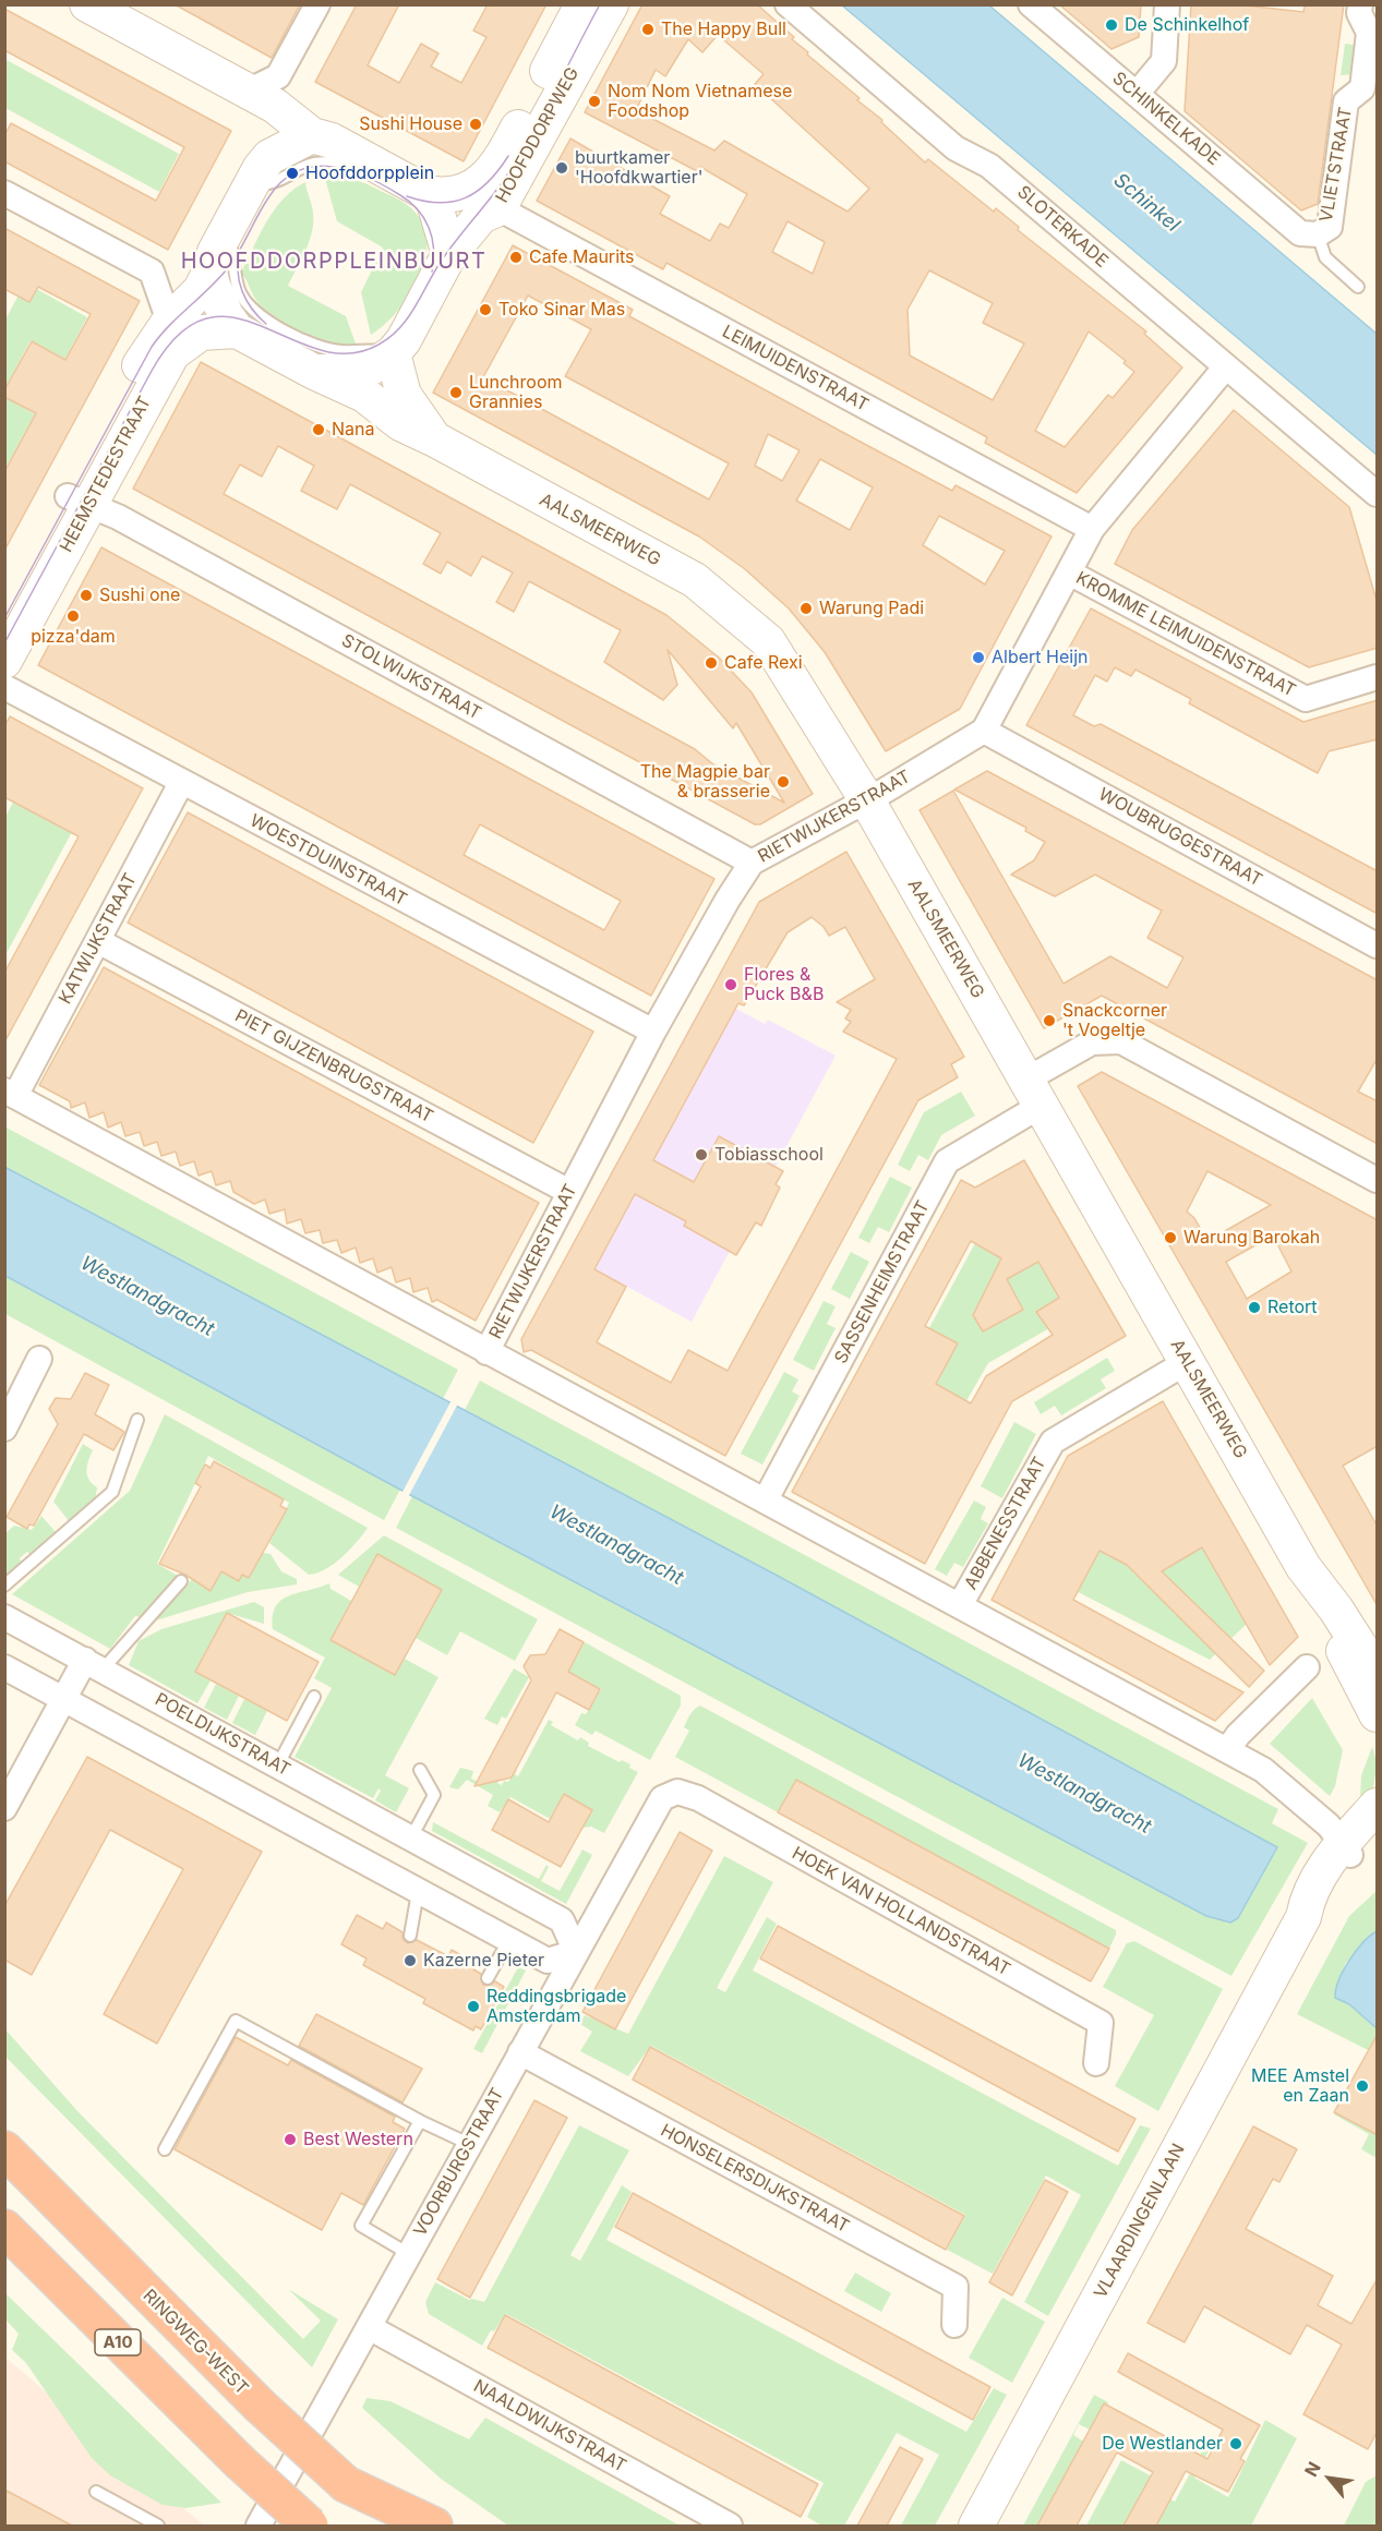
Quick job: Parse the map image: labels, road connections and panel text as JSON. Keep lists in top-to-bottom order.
{
  "streets": {
    "highway": ["A10", "RINGWEG-WEST"],
    "main road": [
      "HOOFDDORPWEG",
      "HEEMSTEDESTRAAT",
      "AALSMEERWEG",
      "VLAARDINGENLAAN"
    ],
    "street": [
      "SCHINKELKADE",
      "VLIETSTRAAT",
      "SLOTERKADE",
      "LEIMUIDENSTRAAT",
      "KROMME LEIMUIDENSTRAAT",
      "STOLWIJKSTRAAT",
      "RIETWIJKERSTRAAT",
      "WOUBRUGGESTRAAT",
      "WOESTDUINSTRAAT",
      "KATWIJKSTRAAT",
      "PIET GIJZENBRUGSTRAAT",
      "SASSENHEIMSTRAAT",
      "ABBENESSTRAAT",
      "POELDIJKSTRAAT",
      "HOEK VAN HOLLANDSTRAAT",
      "VOORBURGSTRAAT",
      "HONSELERSDIJKSTRAAT",
      "NAALDWIJKSTRAAT"
    ]
  },
  "crossings": [
    ["SCHINKELKADE", "VLIETSTRAAT"],
    ["HOOFDDORPWEG", "LEIMUIDENSTRAAT"],
    ["HOOFDDORPWEG", "AALSMEERWEG"],
    ["HEEMSTEDESTRAAT", "STOLWIJKSTRAAT"],
    ["HEEMSTEDESTRAAT", "WOESTDUINSTRAAT"],
    ["AALSMEERWEG", "RIETWIJKERSTRAAT"],
    ["AALSMEERWEG", "SASSENHEIMSTRAAT"],
    ["AALSMEERWEG", "ABBENESSTRAAT"],
    ["STOLWIJKSTRAAT", "RIETWIJKERSTRAAT"],
    ["RIETWIJKERSTRAAT", "WOUBRUGGESTRAAT"],
    ["RIETWIJKERSTRAAT", "WOESTDUINSTRAAT"],
    ["RIETWIJKERSTRAAT", "PIET GIJZENBRUGSTRAAT"],
    ["WOESTDUINSTRAAT", "KATWIJKSTRAAT"],
    ["KATWIJKSTRAAT", "PIET GIJZENBRUGSTRAAT"],
    ["POELDIJKSTRAAT", "VOORBURGSTRAAT"],
    ["HOEK VAN HOLLANDSTRAAT", "VOORBURGSTRAAT"],
    ["VOORBURGSTRAAT", "HONSELERSDIJKSTRAAT"],
    ["VOORBURGSTRAAT", "NAALDWIJKSTRAAT"]
  ],
  "districts": ["HOOFDDORPPLEINBUURT"],
  "water": ["Schinkel", "Westlandgracht"],
  "places": [
    "De Schinkelhof",
    "The Happy Bull",
    "Nom Nom Vietnamese Foodshop",
    "Sushi House",
    "buurtkamer 'Hoofdkwartier'",
    "Hoofddorpplein",
    "Cafe Maurits",
    "Toko Sinar Mas",
    "Lunchroom Grannies",
    "Nana",
    "Sushi one",
    "Warung Padi",
    "pizza'dam",
    "Albert Heijn",
    "Cafe Rexi",
    "The Magpie bar & brasserie",
    "Flores & Puck B&B",
    "Snackcorner 't Vogeltje",
    "Tobiasschool",
    "Warung Barokah",
    "Retort",
    "Kazerne Pieter",
    "Reddingsbrigade Amsterdam",
    "MEE Amstel en Zaan",
    "Best Western",
    "De Westlander"
  ],
  "north": "top left"
}
